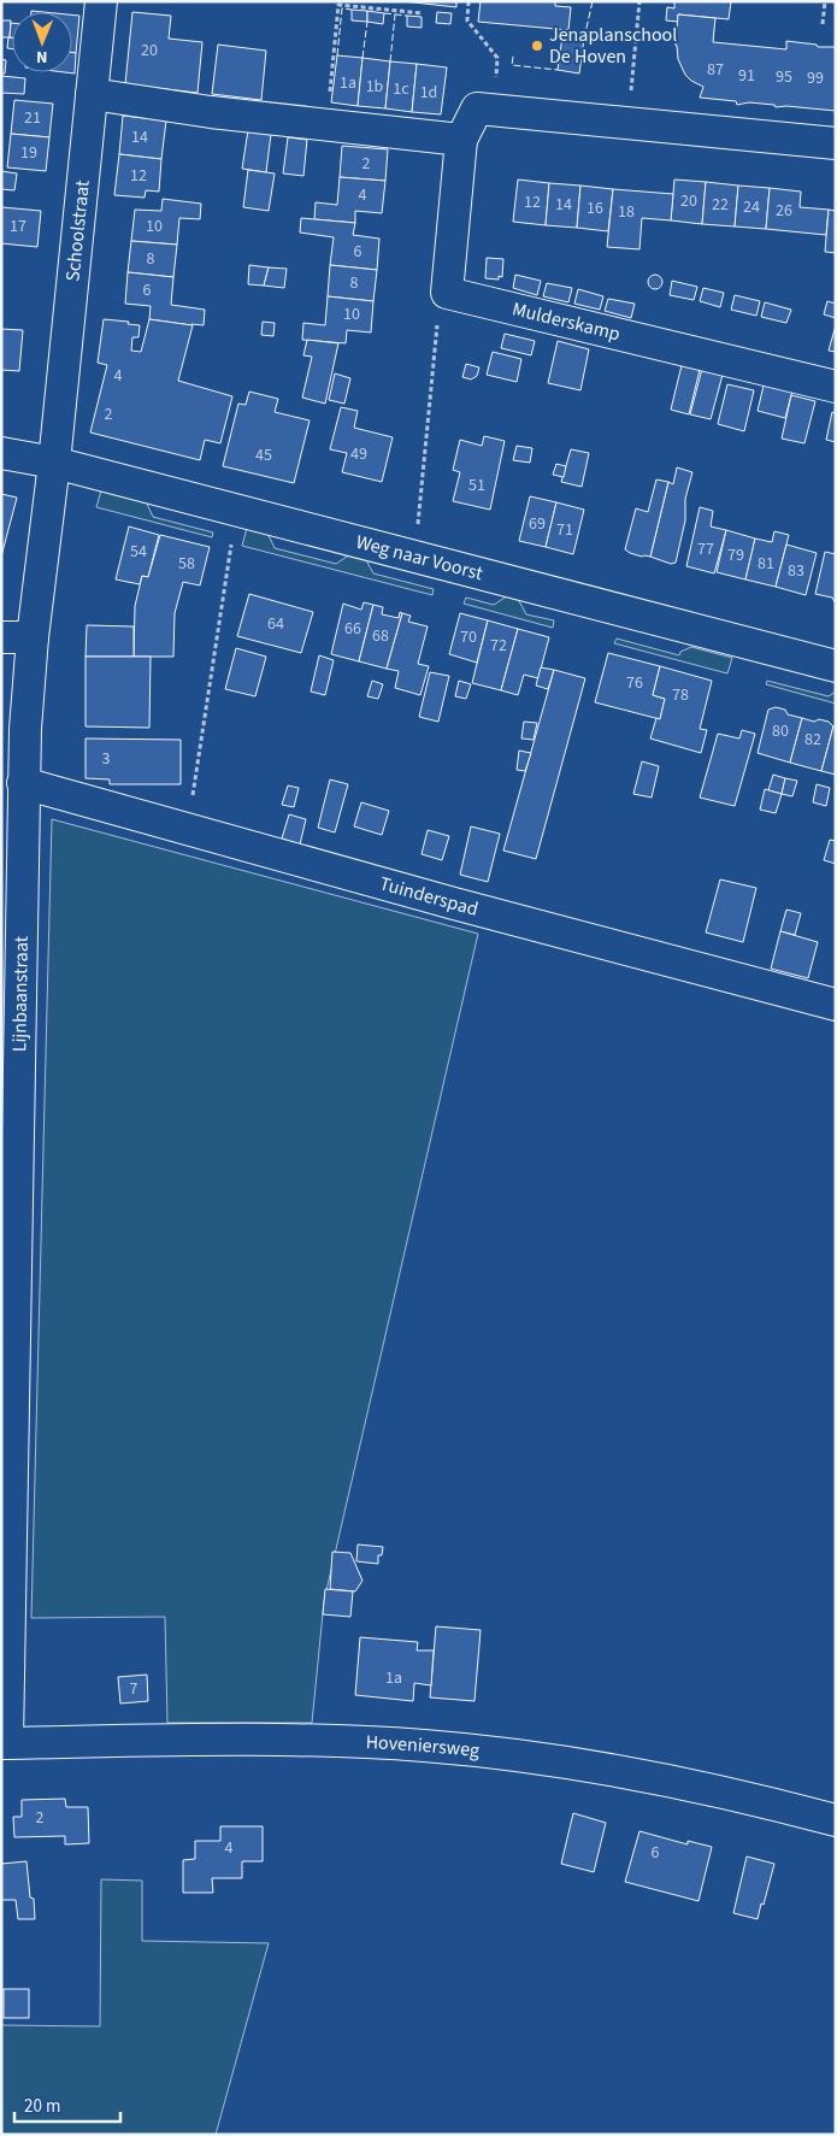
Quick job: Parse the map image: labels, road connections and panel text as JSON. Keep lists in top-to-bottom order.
{
  "streets": {
    "street": [
      "Schoolstraat",
      "Mulderskamp",
      "Weg naar Voorst",
      "Tuinderspad",
      "Lijnbaanstraat",
      "Hoveniersweg"
    ]
  },
  "crossings": [
    ["Schoolstraat", "Weg naar Voorst"],
    ["Schoolstraat", "Lijnbaanstraat"],
    ["Weg naar Voorst", "Lijnbaanstraat"],
    ["Tuinderspad", "Lijnbaanstraat"],
    ["Lijnbaanstraat", "Hoveniersweg"]
  ],
  "places": ["Jenaplanschool De Hoven"],
  "house_numbers": [
    "20",
    "87",
    "91",
    "95",
    "99",
    "1a",
    "1b",
    "1c",
    "1d",
    "21",
    "14",
    "19",
    "2",
    "12",
    "4",
    "20",
    "12",
    "14",
    "22",
    "24",
    "16",
    "26",
    "18",
    "17",
    "10",
    "6",
    "8",
    "8",
    "6",
    "10",
    "4",
    "2",
    "49",
    "45",
    "51",
    "69",
    "71",
    "77",
    "54",
    "79",
    "58",
    "81",
    "83",
    "64",
    "66",
    "68",
    "70",
    "72",
    "76",
    "78",
    "80",
    "82",
    "3",
    "1a",
    "7",
    "2",
    "4",
    "6"
  ],
  "scale_bar": "20 m",
  "north": "bottom"
}
